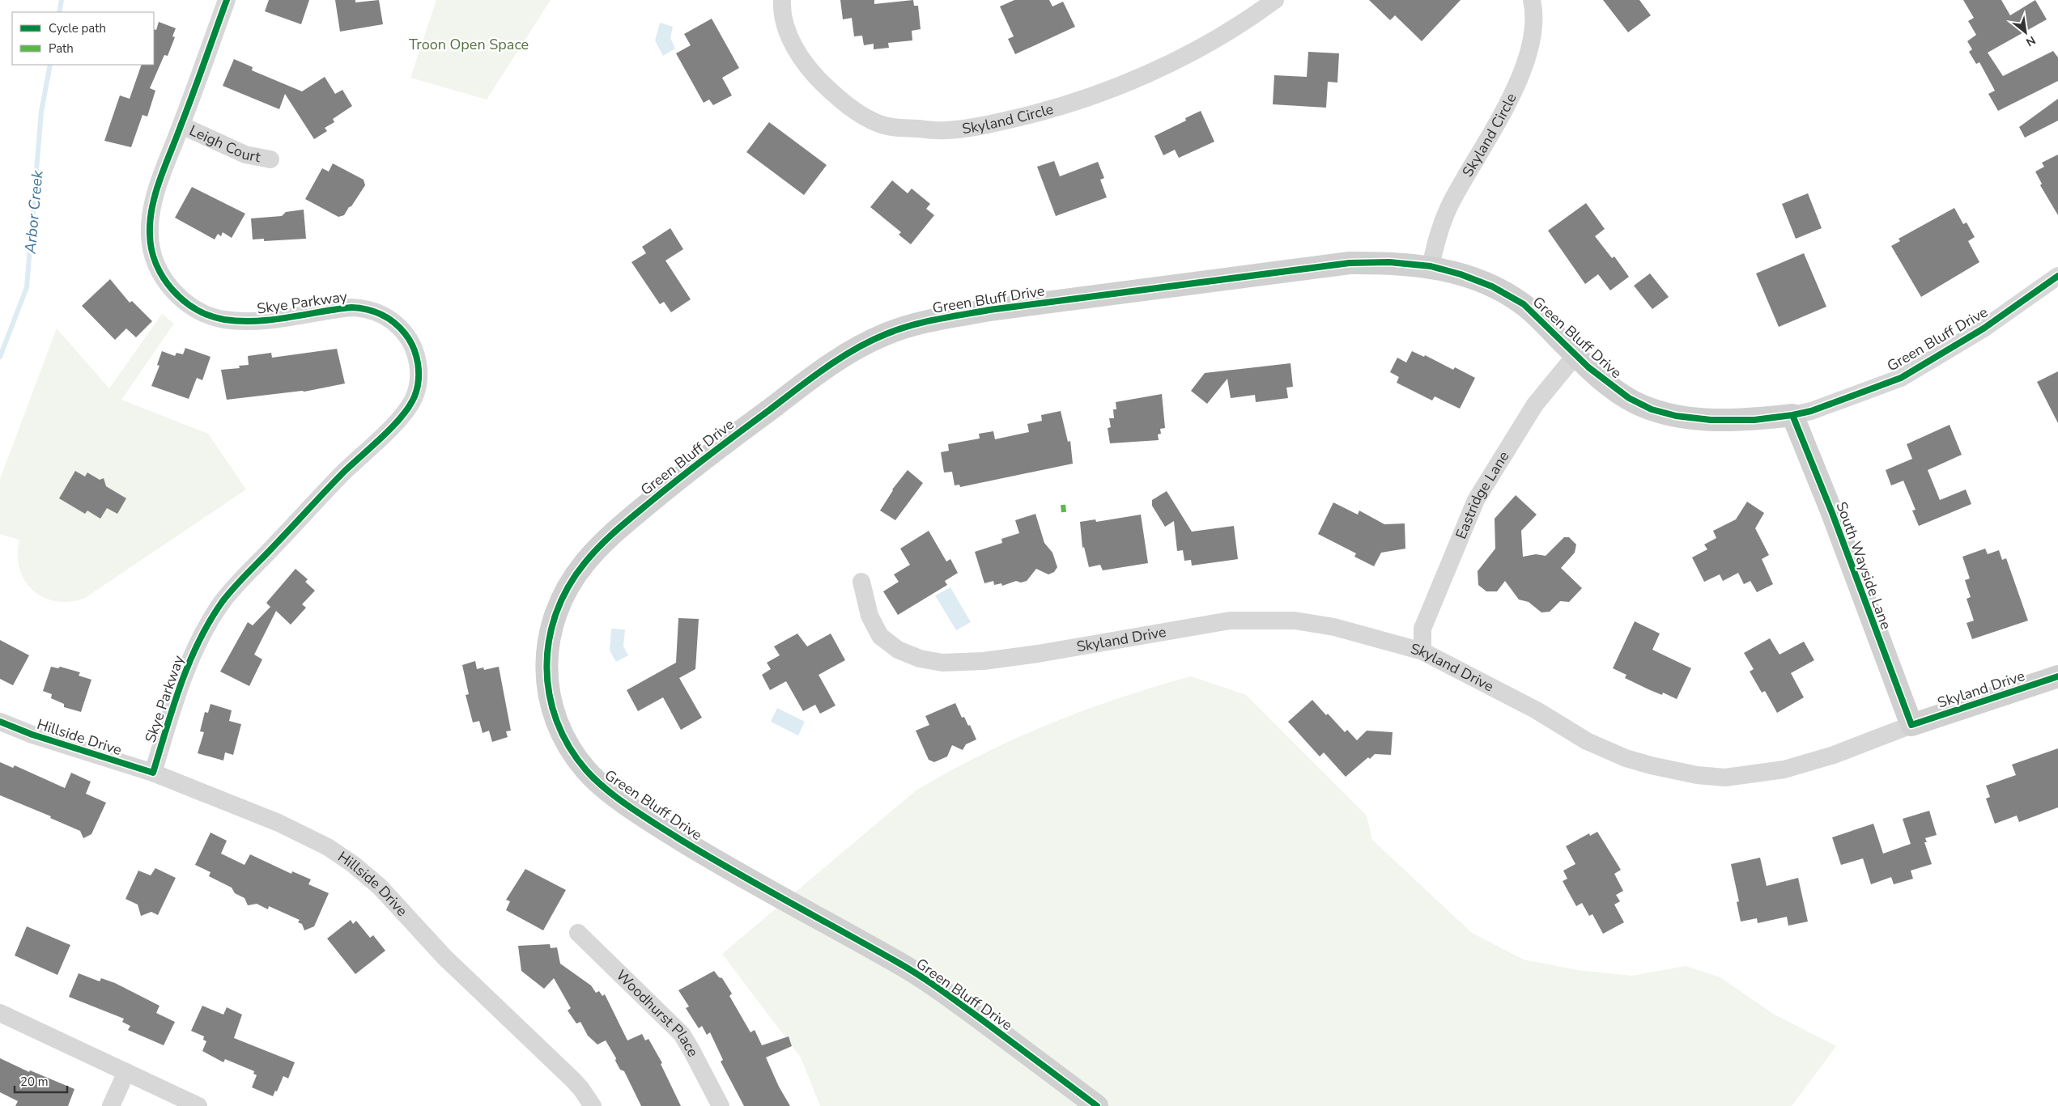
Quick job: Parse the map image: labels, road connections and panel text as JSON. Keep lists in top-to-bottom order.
{
  "streets": {
    "street": [
      "Skyland Circle",
      "Leigh Court",
      "Green Bluff Drive",
      "Skye Parkway",
      "Eastridge Lane",
      "South Wayside Lane",
      "Skyland Drive",
      "Hillside Drive",
      "Woodhurst Place"
    ]
  },
  "crossings": [
    ["Skyland Circle", "Green Bluff Drive"],
    ["Leigh Court", "Skye Parkway"],
    ["Green Bluff Drive", "Eastridge Lane"],
    ["Green Bluff Drive", "South Wayside Lane"],
    ["Skye Parkway", "Hillside Drive"],
    ["Eastridge Lane", "Skyland Drive"],
    ["South Wayside Lane", "Skyland Drive"]
  ],
  "water": ["Arbor Creek"],
  "parks": ["Troon Open Space"],
  "legend": ["Cycle path", "Path"],
  "scale_bar": "20 m",
  "north": "bottom right"
}
